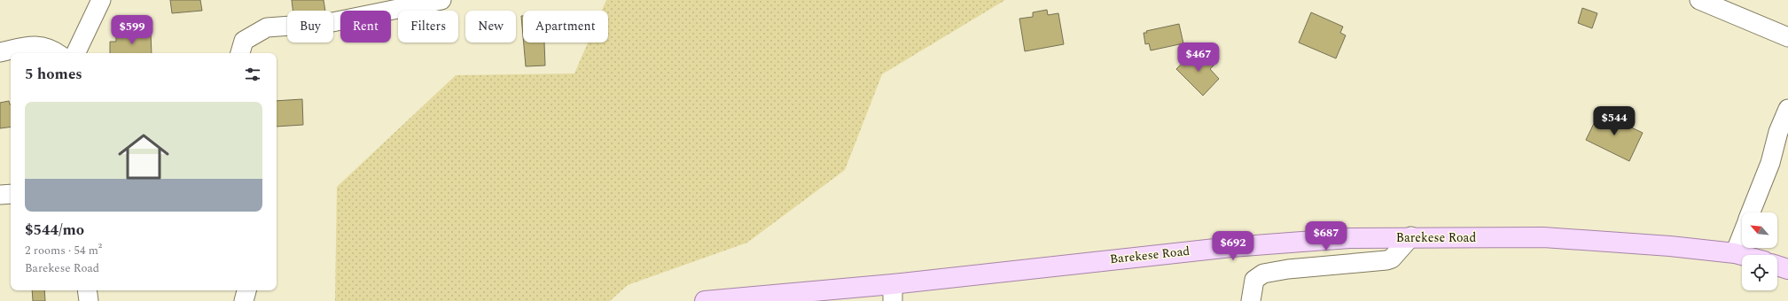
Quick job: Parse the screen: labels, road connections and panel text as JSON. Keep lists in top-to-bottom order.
{
  "streets": {
    "main road": ["Barekese Road"]
  },
  "north": "top left",
  "page": {
    "chip": [
      "Buy",
      "Rent",
      "Filters",
      "New",
      "Apartment"
    ],
    "price": [
      "$599",
      "$467",
      "$544",
      "$687",
      "$692"
    ],
    "heading": "5 homes",
    "list": [
      {
        "name": "$544/mo",
        "note": "2 rooms · 54 m² · Barekese Road"
      }
    ]
  }
}
